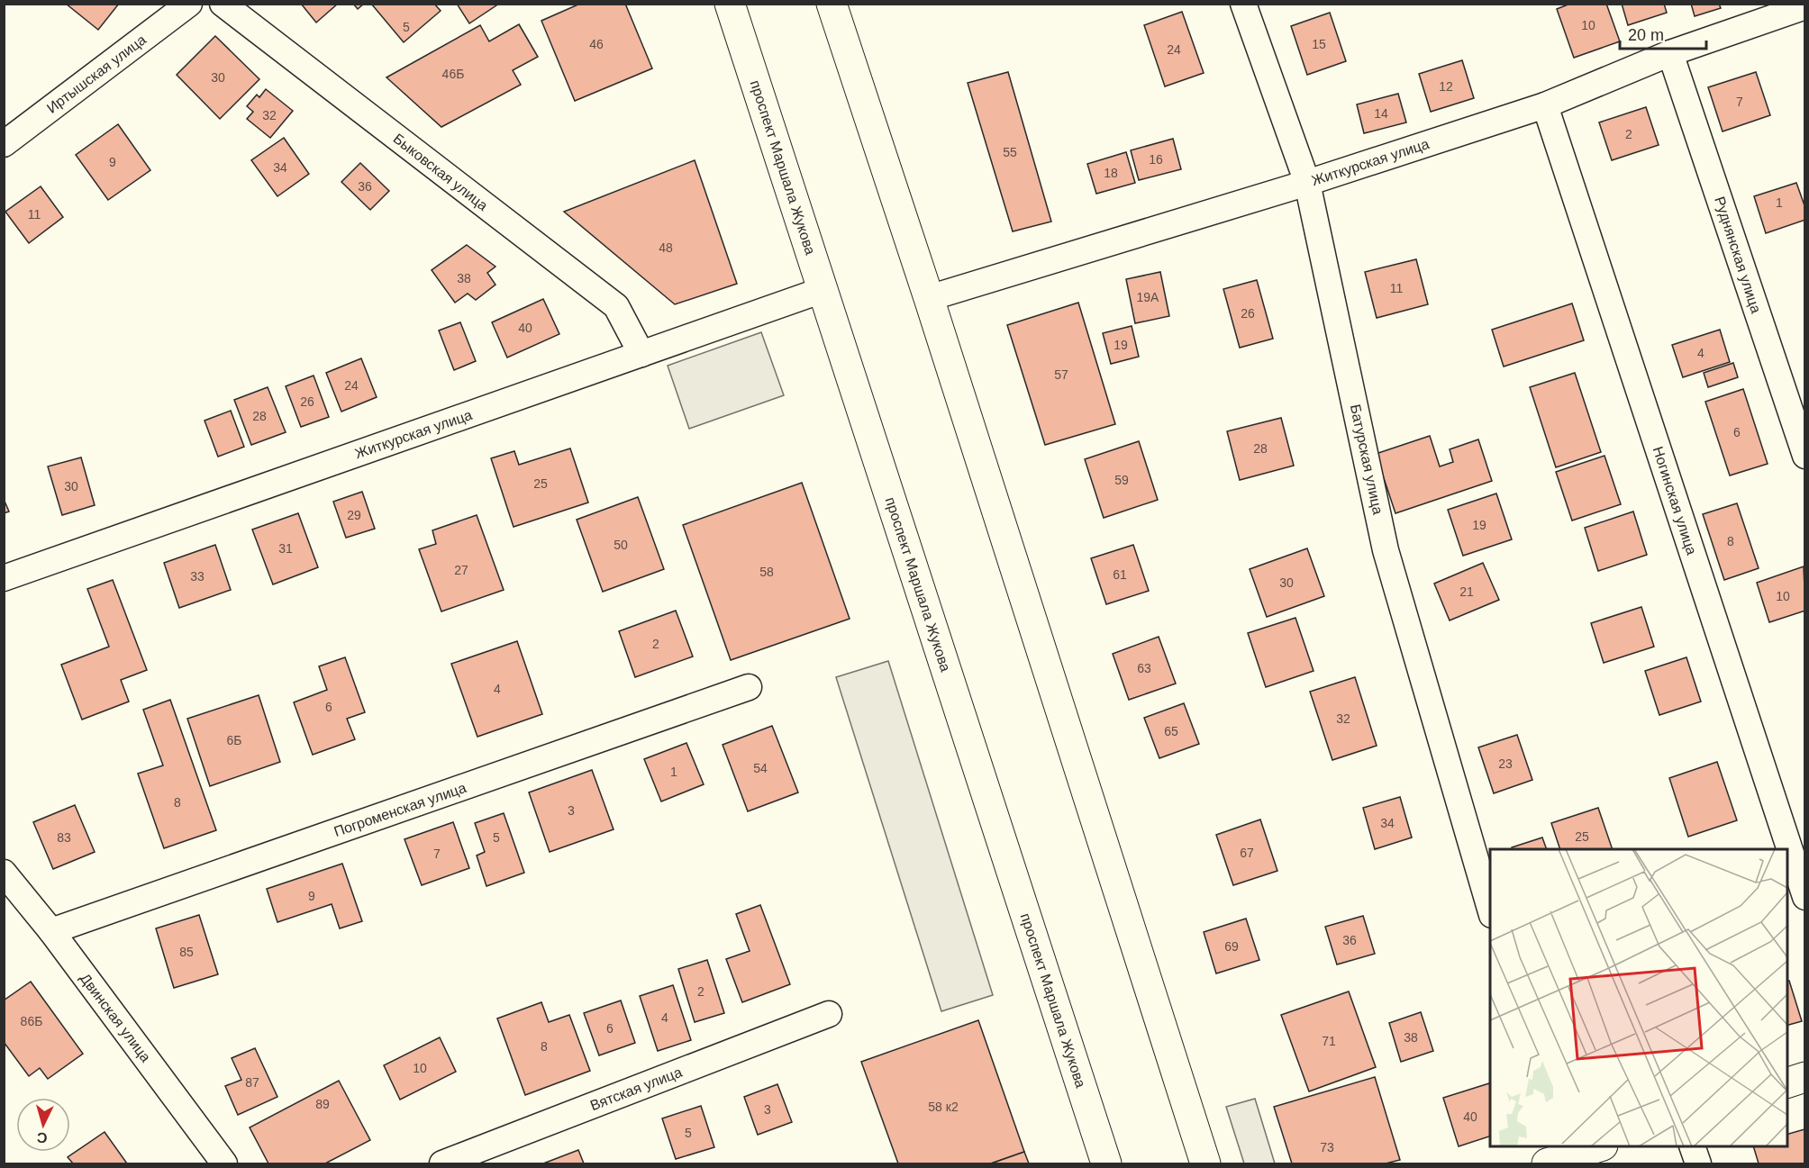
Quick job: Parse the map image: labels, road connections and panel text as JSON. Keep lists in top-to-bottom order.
{
  "streets": {
    "main road": ["проспект Маршала Жукова"],
    "street": [
      "Иртышская улица",
      "Житкурская улица",
      "Быковская улица",
      "Руднянская улица",
      "Батурская улица",
      "Ногинская улица",
      "Погроменская улица",
      "Двинская улица",
      "Вятская улица"
    ]
  },
  "crossings": [
    ["Житкурская улица", "проспект Маршала Жукова"],
    ["Житкурская улица", "Быковская улица"],
    ["Житкурская улица", "Руднянская улица"],
    ["Житкурская улица", "Батурская улица"],
    ["Житкурская улица", "Ногинская улица"],
    ["Погроменская улица", "Двинская улица"]
  ],
  "house_numbers": [
    "10",
    "5",
    "46",
    "15",
    "24",
    "46Б",
    "30",
    "12",
    "7",
    "14",
    "32",
    "2",
    "55",
    "16",
    "9",
    "34",
    "18",
    "36",
    "1",
    "11",
    "48",
    "38",
    "11",
    "19А",
    "26",
    "40",
    "19",
    "4",
    "57",
    "24",
    "26",
    "28",
    "6",
    "28",
    "59",
    "25",
    "30",
    "29",
    "19",
    "8",
    "50",
    "31",
    "27",
    "58",
    "61",
    "33",
    "30",
    "21",
    "10",
    "2",
    "63",
    "4",
    "6",
    "32",
    "65",
    "6Б",
    "23",
    "54",
    "1",
    "8",
    "3",
    "34",
    "25",
    "83",
    "5",
    "67",
    "7",
    "9",
    "36",
    "69",
    "85",
    "2",
    "4",
    "86Б",
    "6",
    "38",
    "71",
    "8",
    "10",
    "87",
    "89",
    "58 к2",
    "3",
    "40",
    "5",
    "73"
  ],
  "scale_bar": "20 m",
  "north": "bottom"
}
